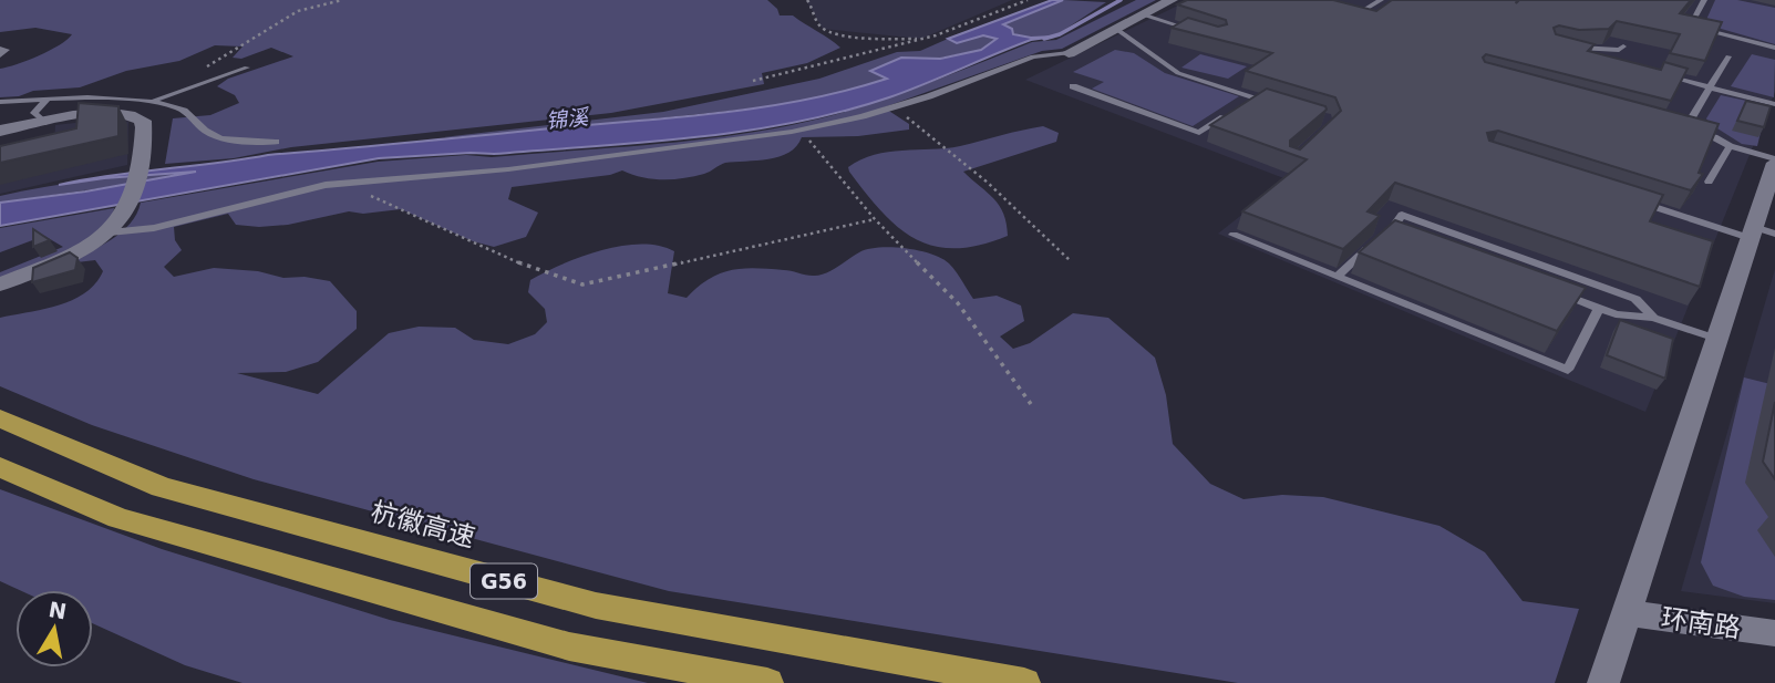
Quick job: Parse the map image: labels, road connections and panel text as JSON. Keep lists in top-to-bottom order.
{
  "streets": {
    "highway": ["杭徽高速", "G56"],
    "street": ["环南路"]
  },
  "water": ["锦溪"],
  "north": "top"
}
